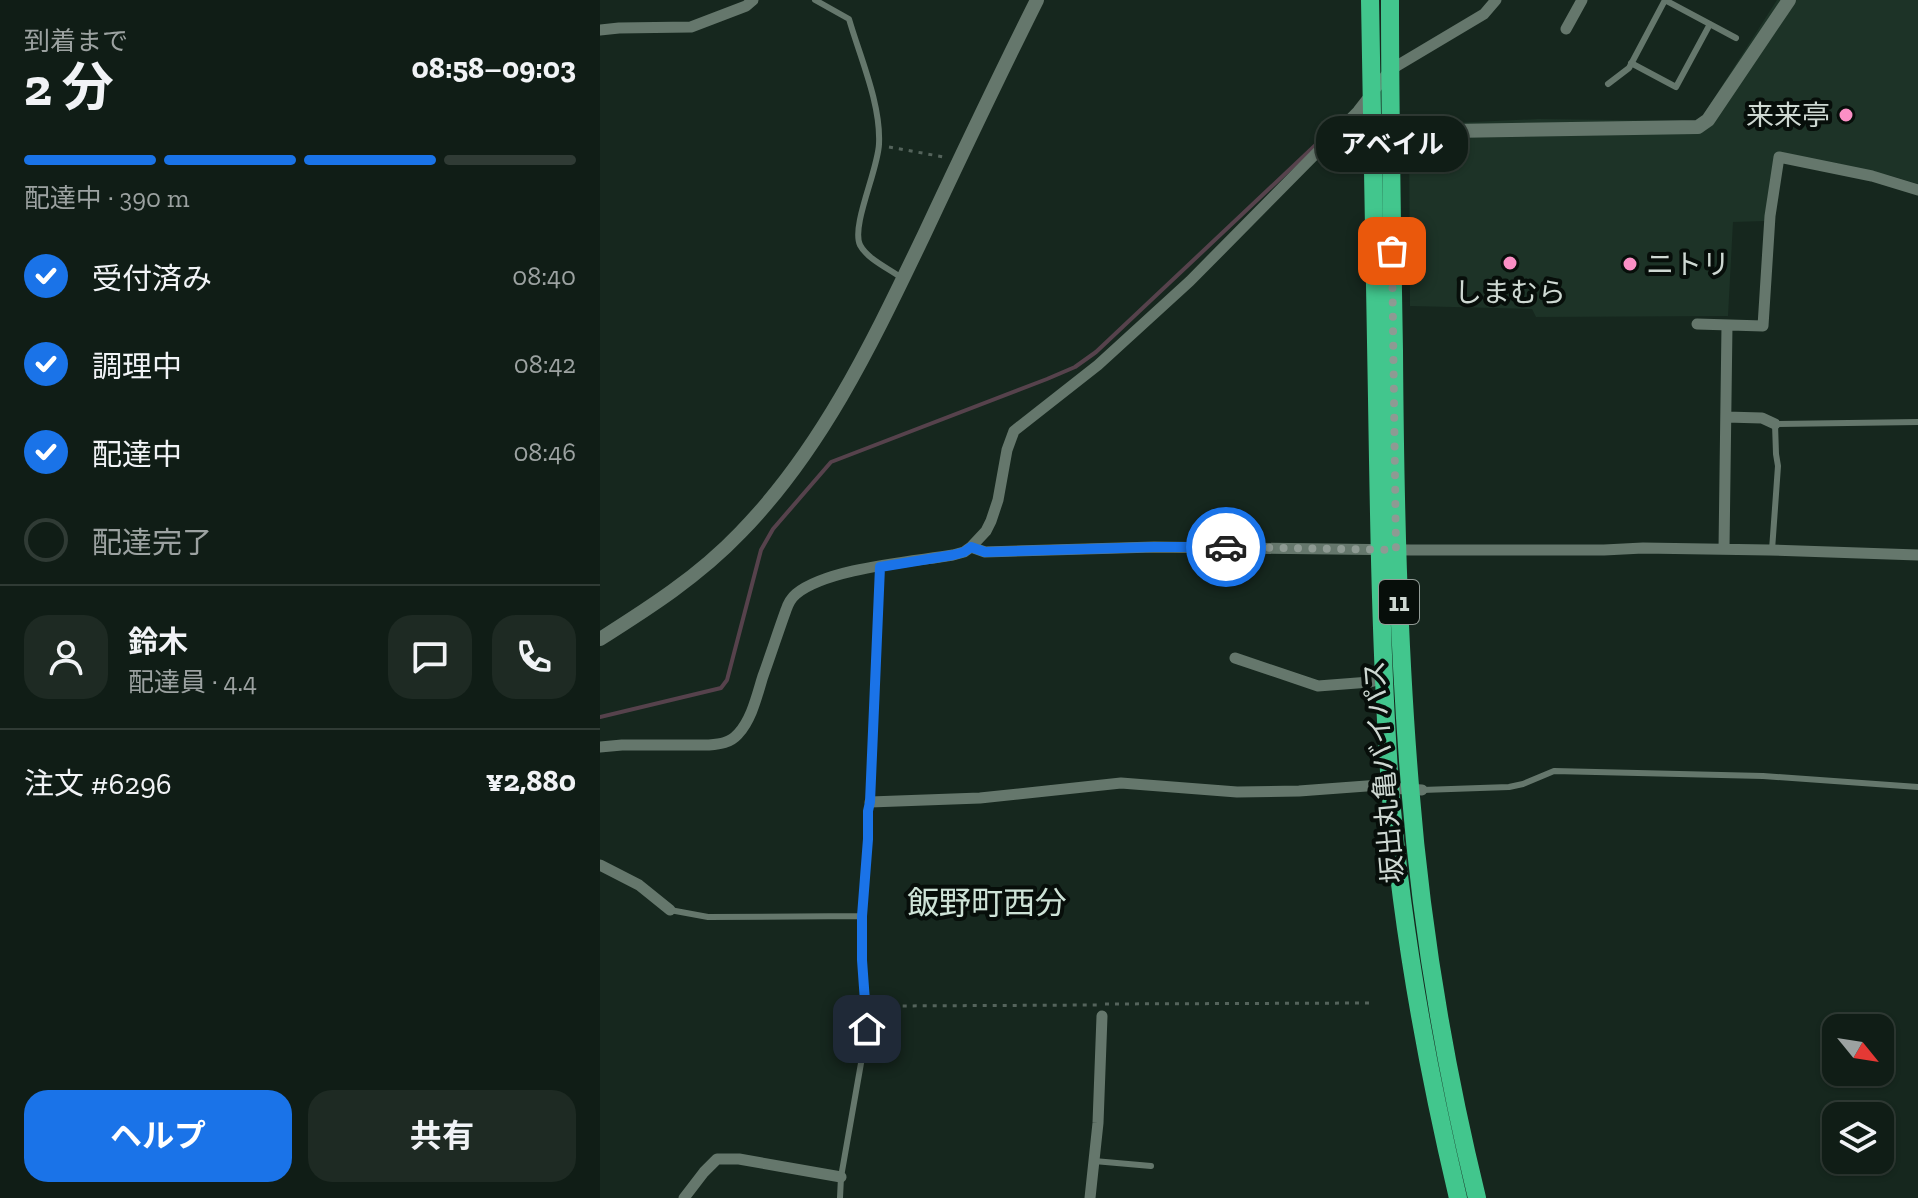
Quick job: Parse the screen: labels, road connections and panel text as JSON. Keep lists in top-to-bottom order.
{
  "streets": {
    "highway": ["11", "坂出丸亀バイパス"]
  },
  "districts": ["飯野町西分"],
  "places": [
    "来来亭",
    "アベイル",
    "しまむら",
    "ニトリ"
  ],
  "north": "bottom right",
  "page": {
    "heading": ["2 分", "到着まで", "08:58–09:03"],
    "panel": [
      "鈴木",
      "配達員 · 4.4",
      "注文 #6296",
      "¥2,880"
    ],
    "bubble": "アベイル",
    "bar": "配達中 · 390 m",
    "list": [
      ["受付済み", "08:40"],
      ["調理中", "08:42"],
      ["配達中", "08:46"],
      "配達完了"
    ],
    "buttons": ["ヘルプ", "共有"]
  }
}
